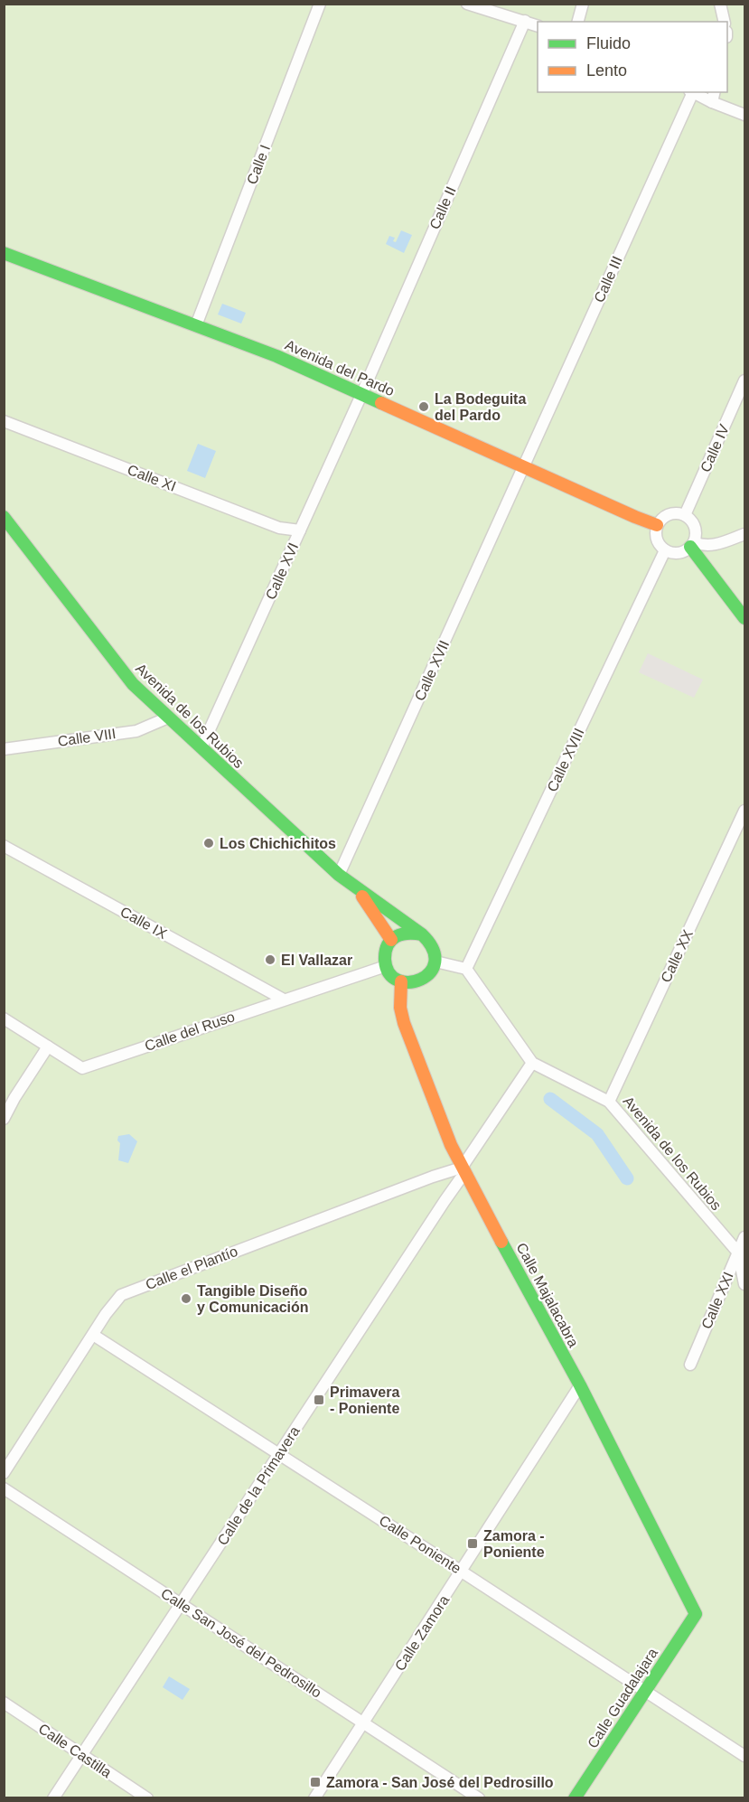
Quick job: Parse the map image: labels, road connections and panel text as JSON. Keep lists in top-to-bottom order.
{
  "streets": {
    "street": [
      "Calle I",
      "Calle II",
      "Calle III",
      "Avenida del Pardo",
      "Calle IV",
      "Calle XI",
      "Calle XVI",
      "Calle XVII",
      "Avenida de los Rubios",
      "Calle VIII",
      "Calle XVIII",
      "Calle IX",
      "Calle XX",
      "Calle del Ruso",
      "Calle el Plantío",
      "Calle Majalacabra",
      "Calle XXI",
      "Calle de la Primavera",
      "Calle Poniente",
      "Calle Zamora",
      "Calle San José del Pedrosillo",
      "Calle Guadalajara",
      "Calle Castilla"
    ]
  },
  "crossings": [
    ["Calle I", "Avenida del Pardo"],
    ["Calle II", "Avenida del Pardo"],
    ["Calle II", "Calle XVI"],
    ["Calle III", "Avenida del Pardo"],
    ["Calle III", "Calle XVII"],
    ["Avenida del Pardo", "Calle IV"],
    ["Avenida del Pardo", "Calle XVI"],
    ["Avenida del Pardo", "Calle XVII"],
    ["Avenida del Pardo", "Calle XVIII"],
    ["Calle IV", "Calle XVIII"],
    ["Calle XI", "Calle XVI"],
    ["Calle XVI", "Avenida de los Rubios"],
    ["Calle XVII", "Avenida de los Rubios"],
    ["Avenida de los Rubios", "Calle VIII"],
    ["Avenida de los Rubios", "Calle XVIII"],
    ["Avenida de los Rubios", "Calle XX"],
    ["Avenida de los Rubios", "Calle del Ruso"],
    ["Avenida de los Rubios", "Calle Majalacabra"],
    ["Avenida de los Rubios", "Calle XXI"],
    ["Avenida de los Rubios", "Calle de la Primavera"],
    ["Calle IX", "Calle del Ruso"],
    ["Calle del Ruso", "Calle Majalacabra"],
    ["Calle el Plantío", "Calle Majalacabra"],
    ["Calle el Plantío", "Calle de la Primavera"],
    ["Calle el Plantío", "Calle Poniente"],
    ["Calle Majalacabra", "Calle de la Primavera"],
    ["Calle Majalacabra", "Calle Zamora"],
    ["Calle Majalacabra", "Calle Guadalajara"],
    ["Calle de la Primavera", "Calle Poniente"],
    ["Calle de la Primavera", "Calle San José del Pedrosillo"],
    ["Calle de la Primavera", "Calle Castilla"],
    ["Calle Poniente", "Calle Zamora"],
    ["Calle Poniente", "Calle Guadalajara"],
    ["Calle Zamora", "Calle San José del Pedrosillo"]
  ],
  "places": {
    "other": [
      "La Bodeguita del Pardo",
      "Los Chichichitos",
      "El Vallazar",
      "Tangible Diseño y Comunicación"
    ],
    "transit": ["Primavera - Poniente", "Zamora - Poniente", "Zamora - San José del Pedrosillo"]
  },
  "legend": ["Fluido", "Lento"]
}
